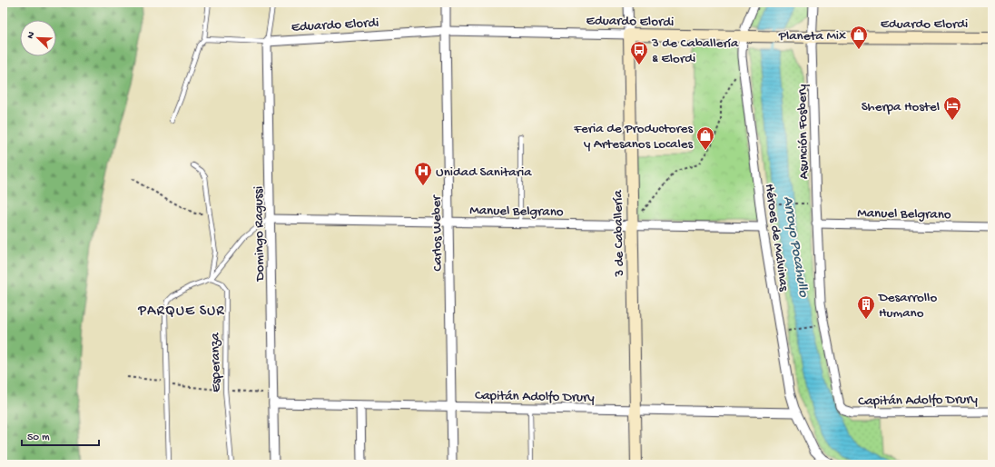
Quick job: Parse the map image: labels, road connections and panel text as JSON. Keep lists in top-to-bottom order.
{
  "streets": {
    "main road": ["Eduardo Elordi", "3 de Caballería"],
    "street": [
      "Asunción Fosbery",
      "Manuel Belgrano",
      "Domingo Ragussi",
      "Carlos Weber",
      "Héroes de Malvinas",
      "Capitán Adolfo Drury"
    ],
    "lane": ["Esperanza"]
  },
  "crossings": [
    ["Eduardo Elordi", "Asunción Fosbery"],
    ["Eduardo Elordi", "Domingo Ragussi"],
    ["Eduardo Elordi", "Carlos Weber"],
    ["Eduardo Elordi", "3 de Caballería"],
    ["Eduardo Elordi", "Héroes de Malvinas"],
    ["Asunción Fosbery", "Manuel Belgrano"],
    ["Asunción Fosbery", "Capitán Adolfo Drury"],
    ["Manuel Belgrano", "Domingo Ragussi"],
    ["Manuel Belgrano", "Carlos Weber"],
    ["Manuel Belgrano", "3 de Caballería"],
    ["Manuel Belgrano", "Héroes de Malvinas"],
    ["Domingo Ragussi", "Capitán Adolfo Drury"],
    ["Carlos Weber", "Capitán Adolfo Drury"],
    ["3 de Caballería", "Capitán Adolfo Drury"],
    ["Héroes de Malvinas", "Capitán Adolfo Drury"]
  ],
  "districts": ["PARQUE SUR"],
  "water": ["Arroyo Pocahullo"],
  "places": {
    "shop": ["Planeta Mix", "Feria de Productores y Artesanos Locales"],
    "bus stop": ["3 de Caballería & Elordi"],
    "hotel": ["Sherpa Hostel"],
    "hospital": ["Unidad Sanitaria"],
    "building": ["Desarrollo Humano"]
  },
  "scale_bar": "50 m",
  "north": "top left"
}
